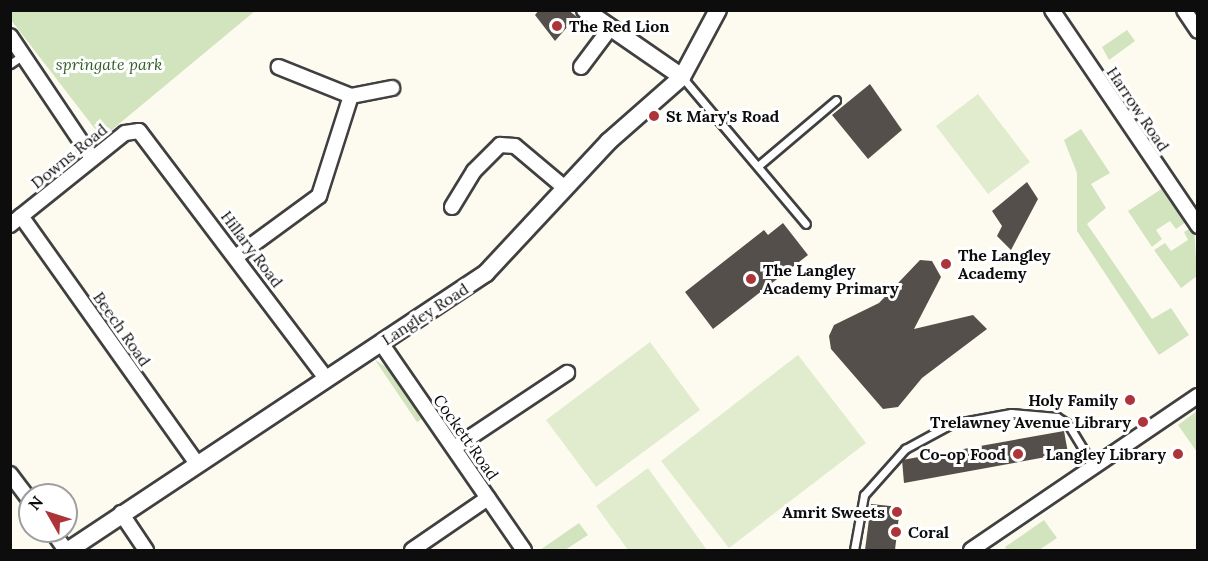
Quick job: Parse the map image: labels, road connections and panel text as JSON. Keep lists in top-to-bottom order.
{
  "streets": {
    "street": [
      "Harrow Road",
      "Downs Road",
      "Hillary Road",
      "Langley Road",
      "Beech Road",
      "Cockett Road"
    ]
  },
  "crossings": [
    ["Downs Road", "Hillary Road"],
    ["Downs Road", "Beech Road"],
    ["Hillary Road", "Langley Road"],
    ["Langley Road", "Beech Road"],
    ["Langley Road", "Cockett Road"]
  ],
  "parks": ["springate park"],
  "places": [
    "The Red Lion",
    "St Mary's Road",
    "The Langley Academy",
    "The Langley Academy Primary",
    "Holy Family",
    "Trelawney Avenue Library",
    "Co-op Food",
    "Langley Library",
    "Amrit Sweets",
    "Coral"
  ],
  "north": "top left"
}
